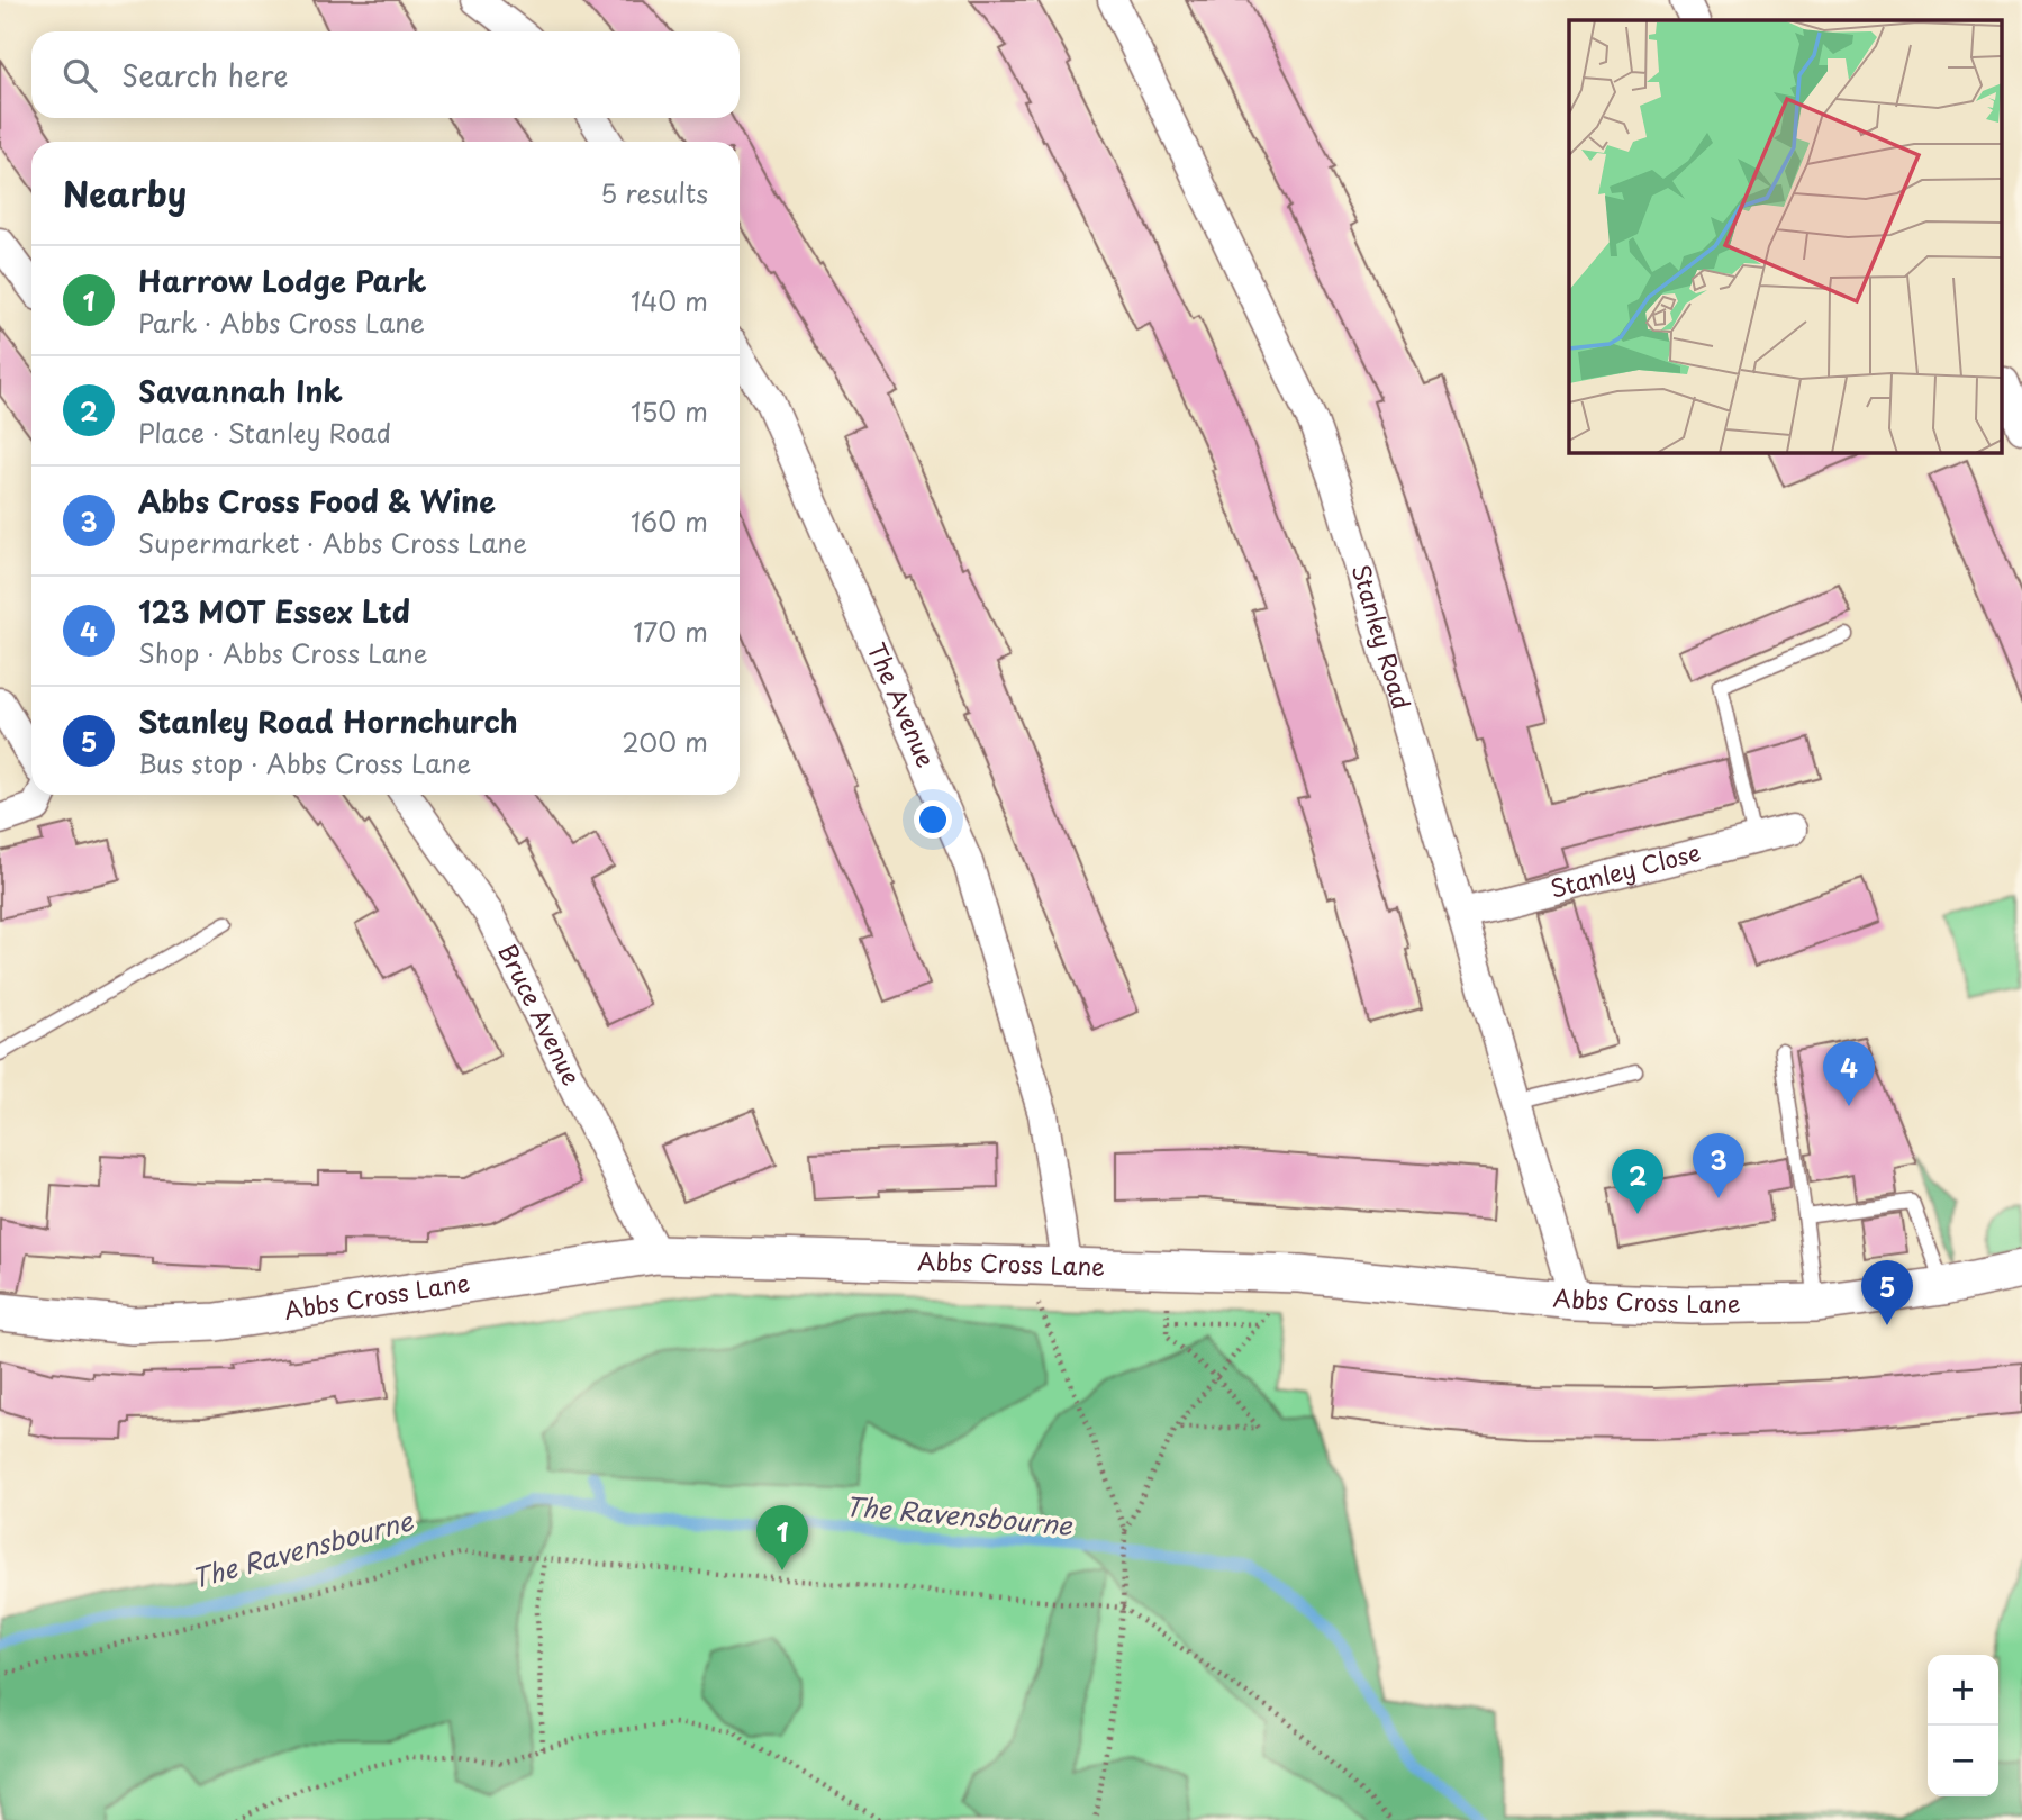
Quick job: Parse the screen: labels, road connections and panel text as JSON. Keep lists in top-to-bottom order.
{
  "streets": {
    "street": [
      "Stanley Road",
      "The Avenue",
      "Stanley Close",
      "Bruce Avenue",
      "Abbs Cross Lane"
    ]
  },
  "crossings": [
    ["Stanley Road", "Stanley Close"],
    ["Stanley Road", "Abbs Cross Lane"],
    ["The Avenue", "Abbs Cross Lane"],
    ["Bruce Avenue", "Abbs Cross Lane"]
  ],
  "water": ["The Ravensbourne"],
  "page": {
    "search": "Search here",
    "heading": ["Nearby", "5 results"],
    "list": [
      {
        "mark": "1",
        "name": "Harrow Lodge Park",
        "note": "Park · Abbs Cross Lane",
        "value": "140 m"
      },
      {
        "mark": "2",
        "name": "Savannah Ink",
        "note": "Place · Stanley Road",
        "value": "150 m"
      },
      {
        "mark": "3",
        "name": "Abbs Cross Food & Wine",
        "note": "Supermarket · Abbs Cross Lane",
        "value": "160 m"
      },
      {
        "mark": "4",
        "name": "123 MOT Essex Ltd",
        "note": "Shop · Abbs Cross Lane",
        "value": "170 m"
      },
      {
        "mark": "5",
        "name": "Stanley Road Hornchurch",
        "note": "Bus stop · Abbs Cross Lane",
        "value": "200 m"
      }
    ],
    "pins": [
      "4",
      "3",
      "2",
      "5",
      "1"
    ],
    "map_buttons": ["+", "−"]
  }
}
